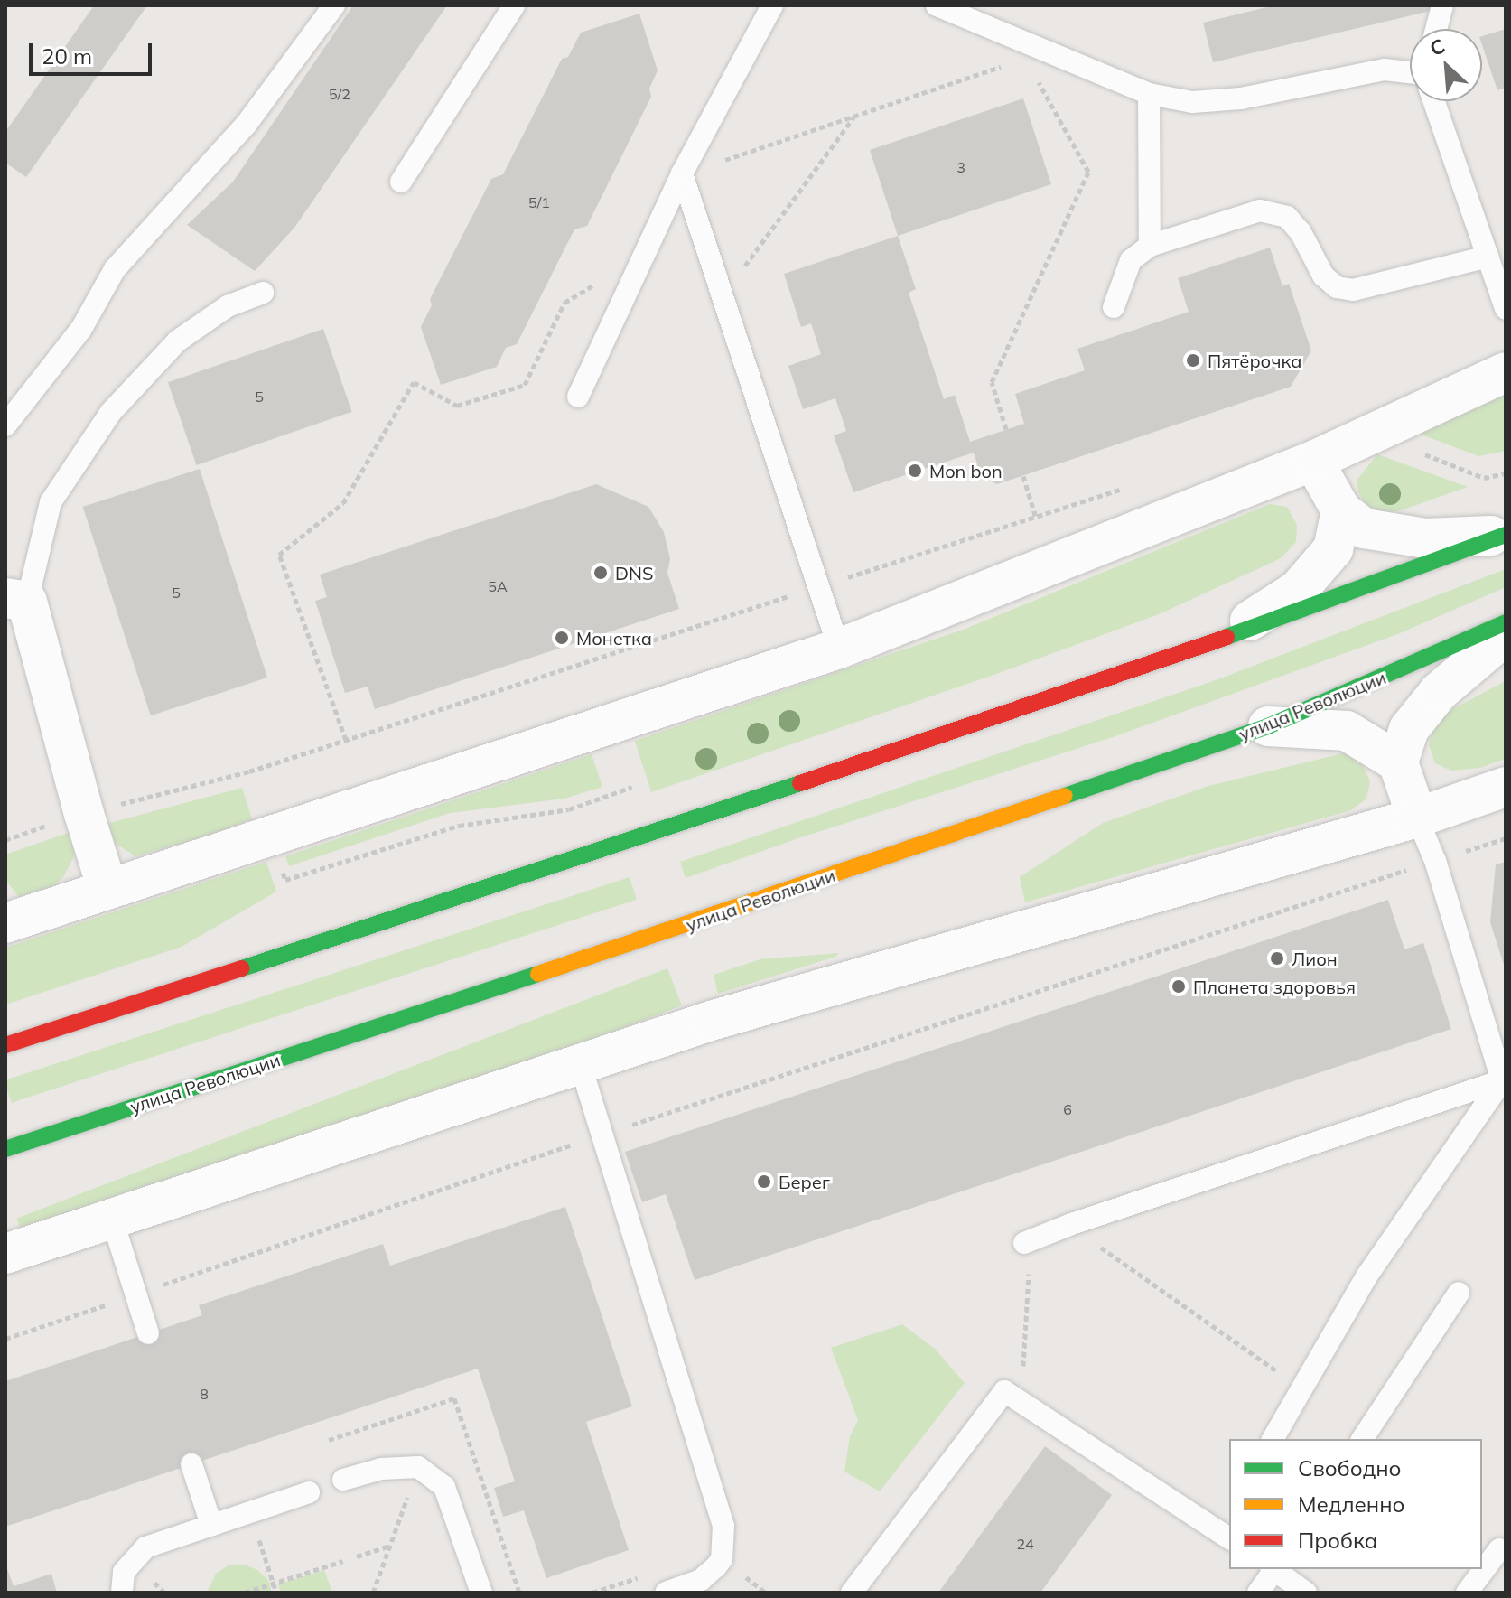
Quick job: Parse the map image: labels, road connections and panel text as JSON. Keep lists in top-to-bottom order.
{
  "streets": {
    "main road": ["улица Революции"]
  },
  "places": [
    "Пятёрочка",
    "Mon bon",
    "DNS",
    "Монетка",
    "Лион",
    "Планета здоровья",
    "Берег"
  ],
  "house_numbers": [
    "5/2",
    "3",
    "5/1",
    "5",
    "5А",
    "5",
    "6",
    "8",
    "24"
  ],
  "legend": ["Свободно", "Медленно", "Пробка"],
  "scale_bar": "20 m",
  "north": "top left"
}
